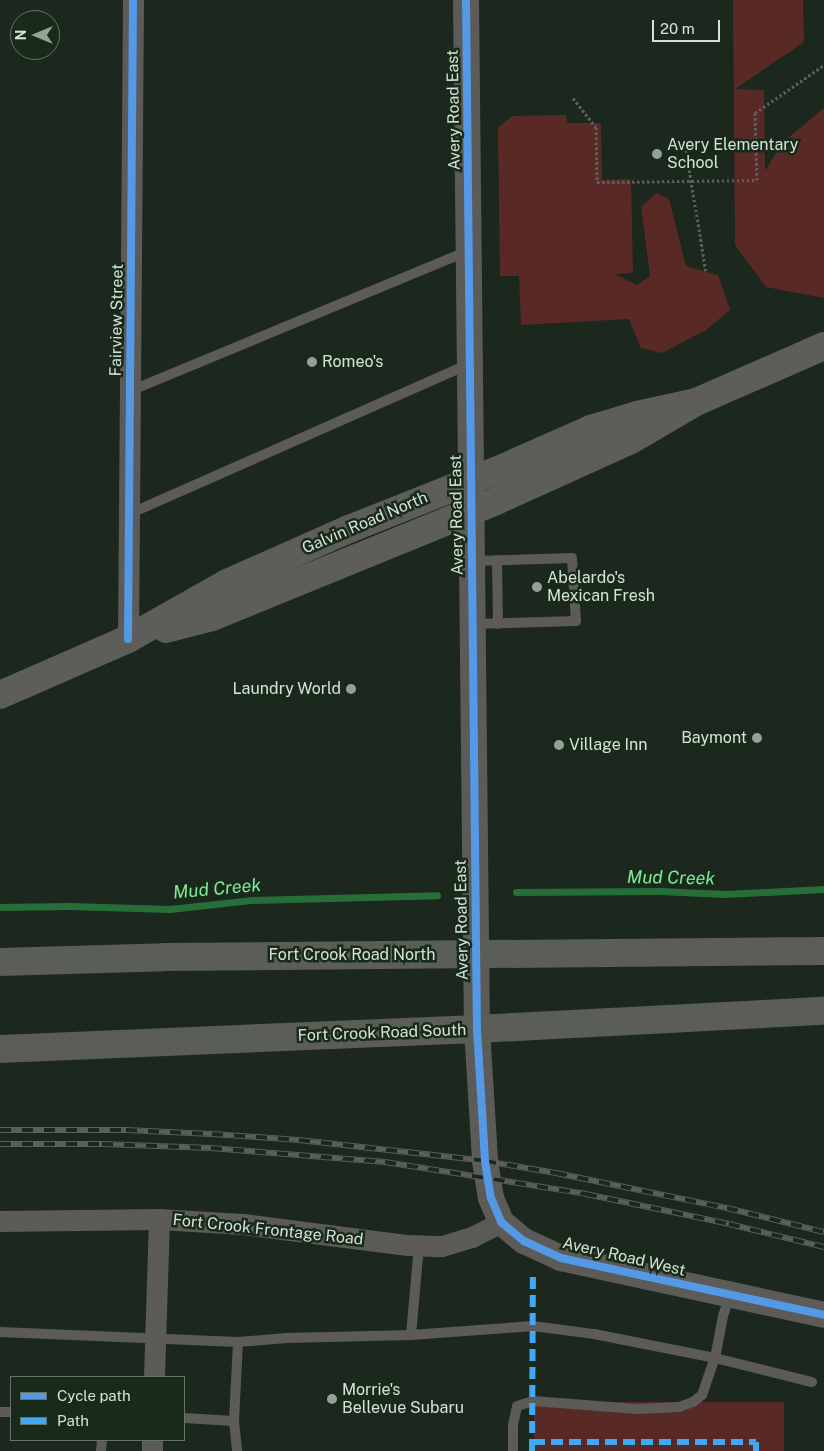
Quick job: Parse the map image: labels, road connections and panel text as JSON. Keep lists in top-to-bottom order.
{
  "streets": {
    "main road": ["Galvin Road North", "Fort Crook Road North", "Fort Crook Road South"],
    "street": [
      "Avery Road East",
      "Fairview Street",
      "Fort Crook Frontage Road",
      "Avery Road West"
    ]
  },
  "crossings": [
    ["Avery Road East", "Galvin Road North"],
    ["Avery Road East", "Fort Crook Road North"],
    ["Avery Road East", "Fort Crook Road South"],
    ["Avery Road East", "Avery Road West"],
    ["Fairview Street", "Galvin Road North"],
    ["Fort Crook Road South", "Avery Road West"],
    ["Fort Crook Frontage Road", "Avery Road West"]
  ],
  "water": ["Mud Creek"],
  "places": [
    "Avery Elementary School",
    "Romeo's",
    "Abelardo's Mexican Fresh",
    "Laundry World",
    "Baymont",
    "Village Inn",
    "Morrie's Bellevue Subaru"
  ],
  "legend": ["Cycle path", "Path"],
  "scale_bar": "20 m",
  "north": "left"
}
